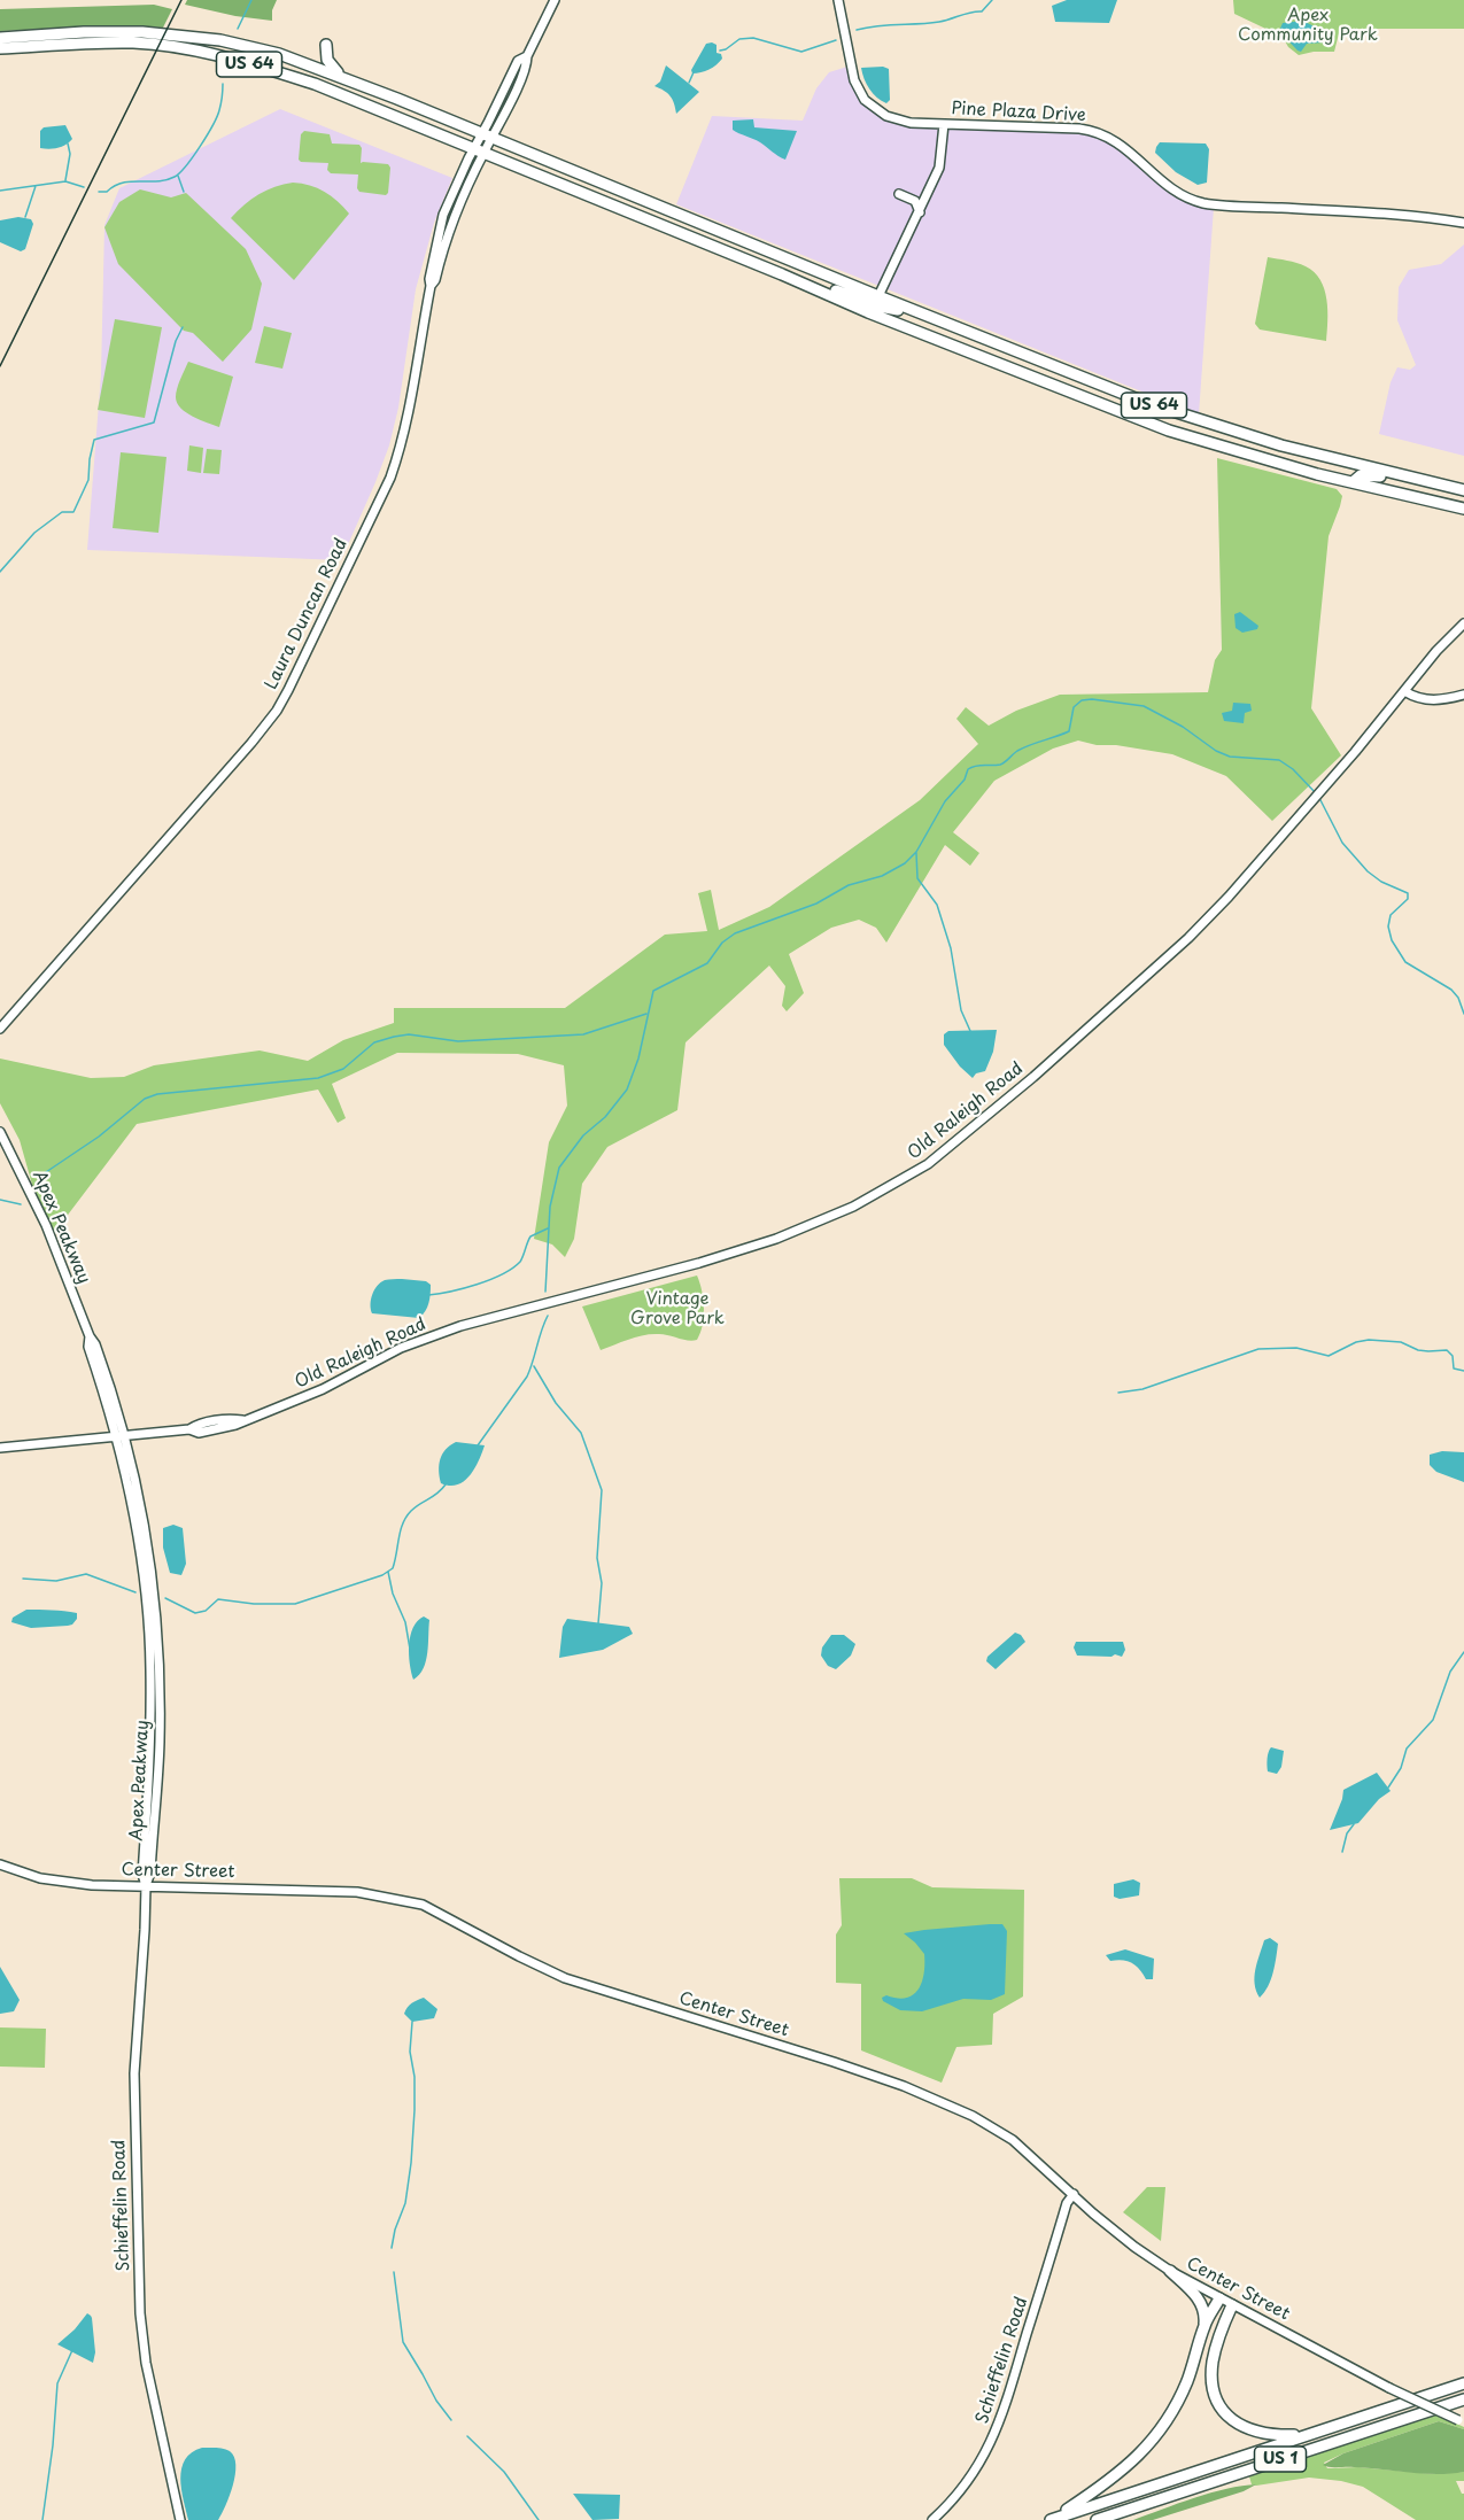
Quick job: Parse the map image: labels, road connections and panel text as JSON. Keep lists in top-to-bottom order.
{
  "streets": {
    "highway": ["US 64", "US 1"],
    "main road": [
      "Pine Plaza Drive",
      "Laura Duncan Road",
      "Old Raleigh Road",
      "Apex Peakway",
      "Center Street",
      "Schieffelin Road"
    ]
  },
  "crossings": [
    ["US 64", "Laura Duncan Road"],
    ["Old Raleigh Road", "Apex Peakway"],
    ["Apex Peakway", "Center Street"],
    ["Apex Peakway", "Schieffelin Road"],
    ["Center Street", "Schieffelin Road"]
  ],
  "parks": ["Apex Community Park", "Vintage Grove Park"]
}
